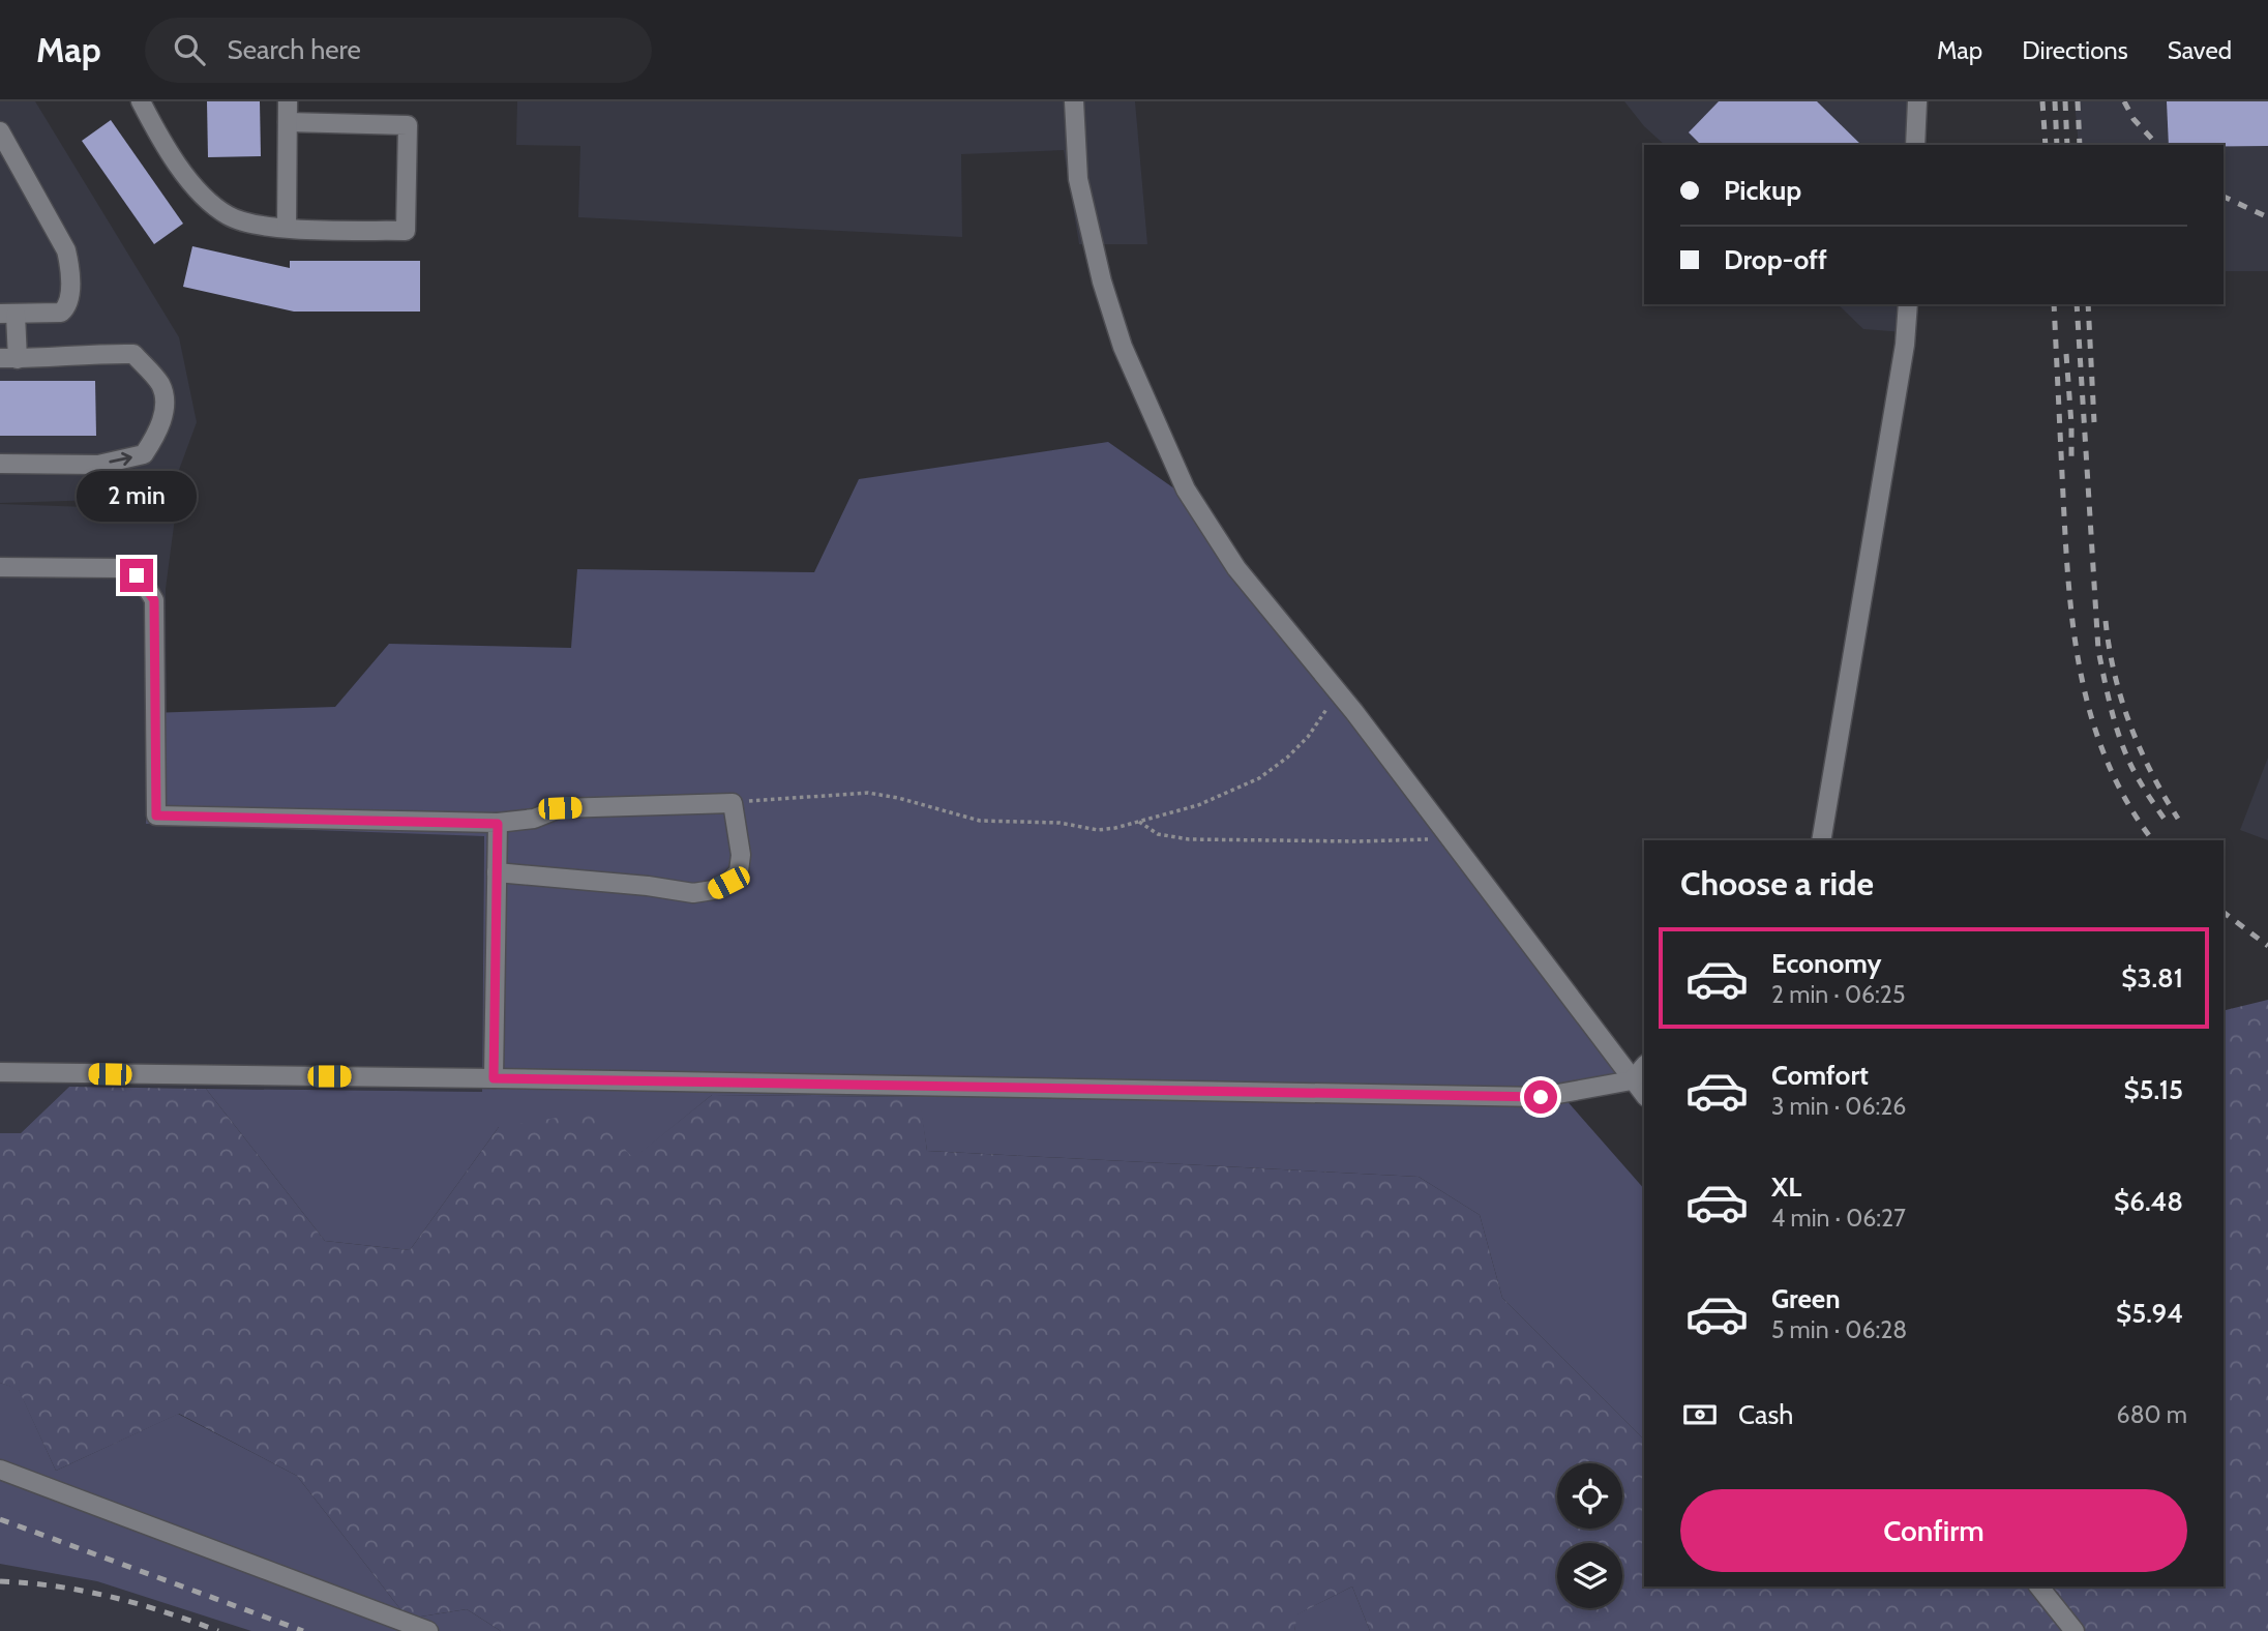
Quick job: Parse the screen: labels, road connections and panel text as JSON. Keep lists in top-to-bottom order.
{
  "page": {
    "header": "Map",
    "search": "Search here",
    "nav": ["Map", "Directions", "Saved"],
    "banner": ["Pickup", "Drop-off"],
    "bubble": "2 min",
    "heading": "Choose a ride",
    "list": [
      {
        "name": "Economy",
        "note": "2 min · 06:25",
        "value": "$3.81"
      },
      {
        "name": "Comfort",
        "note": "3 min · 06:26",
        "value": "$5.15"
      },
      {
        "name": "XL",
        "note": "4 min · 06:27",
        "value": "$6.48"
      },
      {
        "name": "Green",
        "note": "5 min · 06:28",
        "value": "$5.94"
      }
    ],
    "pay": ["Cash", "680 m"],
    "buttons": "Confirm"
  }
}
